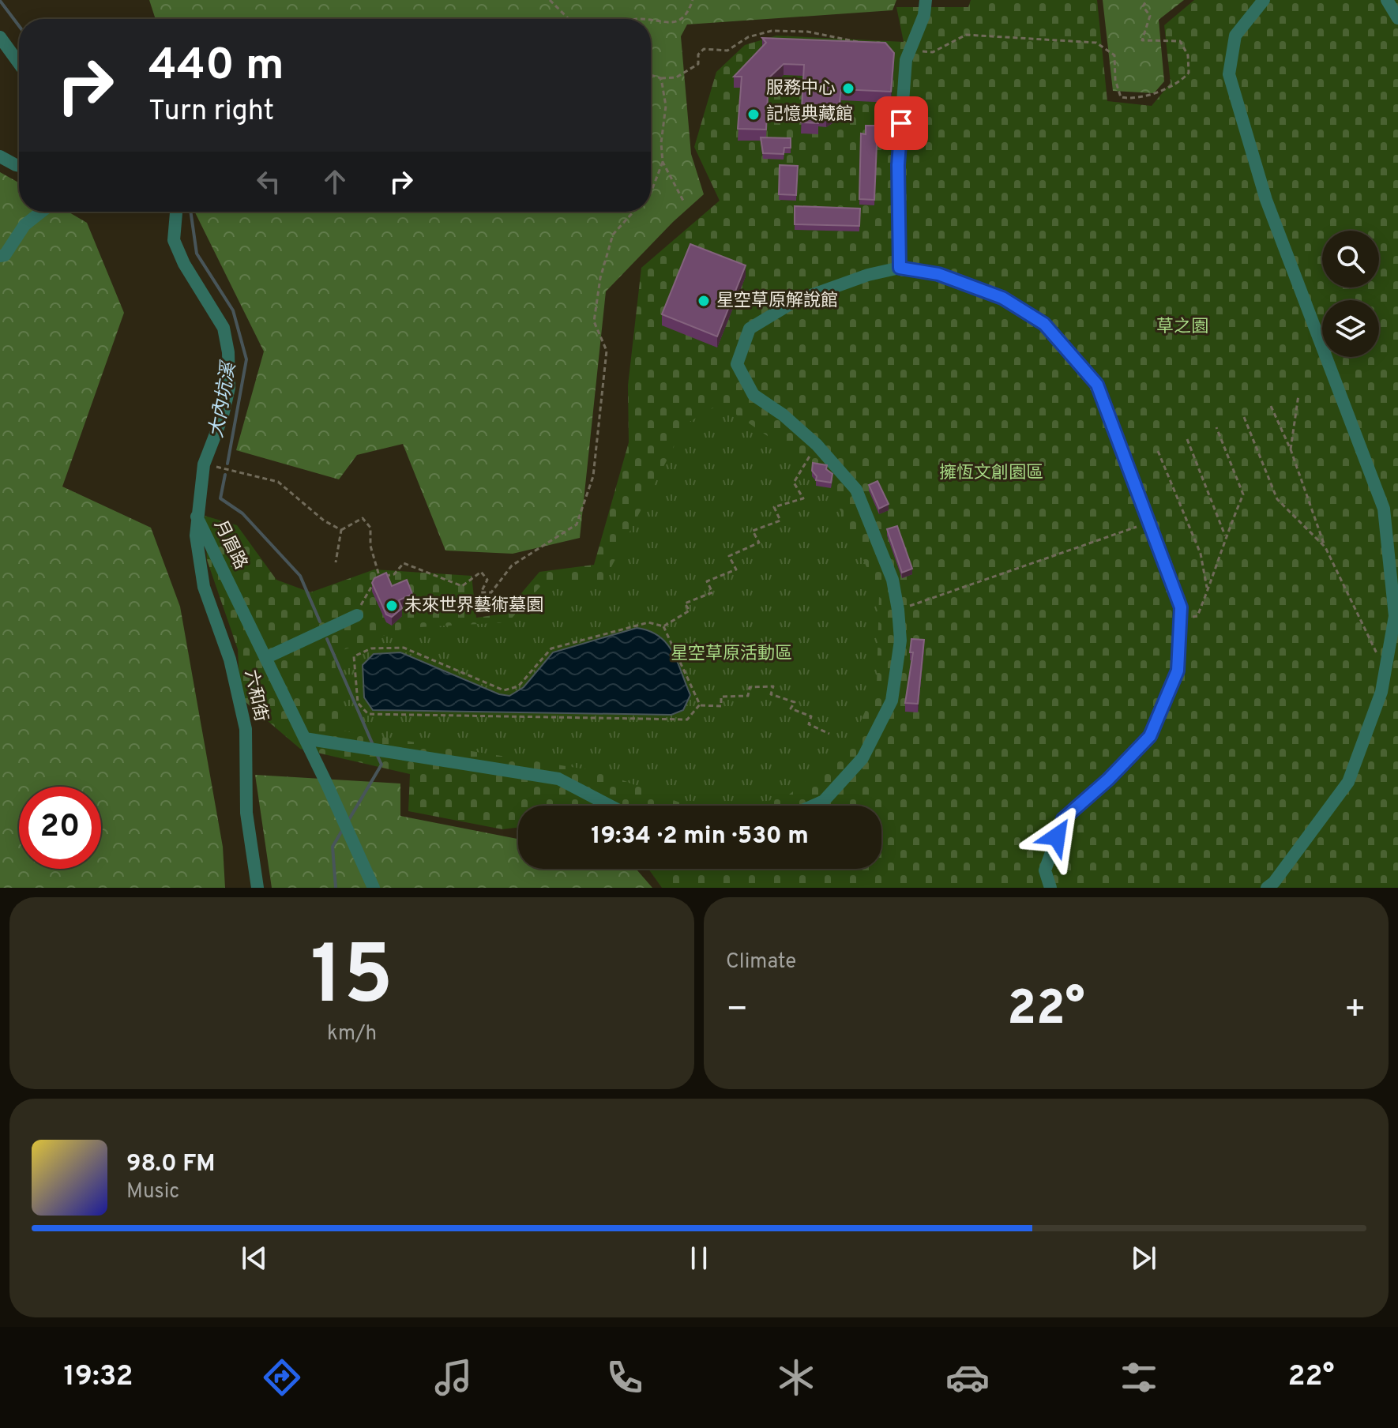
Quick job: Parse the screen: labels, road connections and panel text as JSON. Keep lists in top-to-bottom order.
{
  "streets": {
    "street": ["月眉路", "六和街"]
  },
  "crossings": [
    ["月眉路", "六和街"]
  ],
  "water": ["大內坑溪"],
  "parks": ["草之園", "擁恆文創園區", "星空草原活動區"],
  "places": [
    "服務中心",
    "記憶典藏館",
    "星空草原解說館",
    "未來世界藝術墓園"
  ],
  "page": {
    "turn": ["440 m", "Turn right"],
    "limit": "20",
    "trip": "19:34 · 2 min · 530 m",
    "tile": [
      ["15", "km/h"],
      "Climate"
    ],
    "heat": ["−", "22°", "+"],
    "song": ["98.0 FM", "Music"],
    "tabs": ["19:32", "22°"]
  }
}
